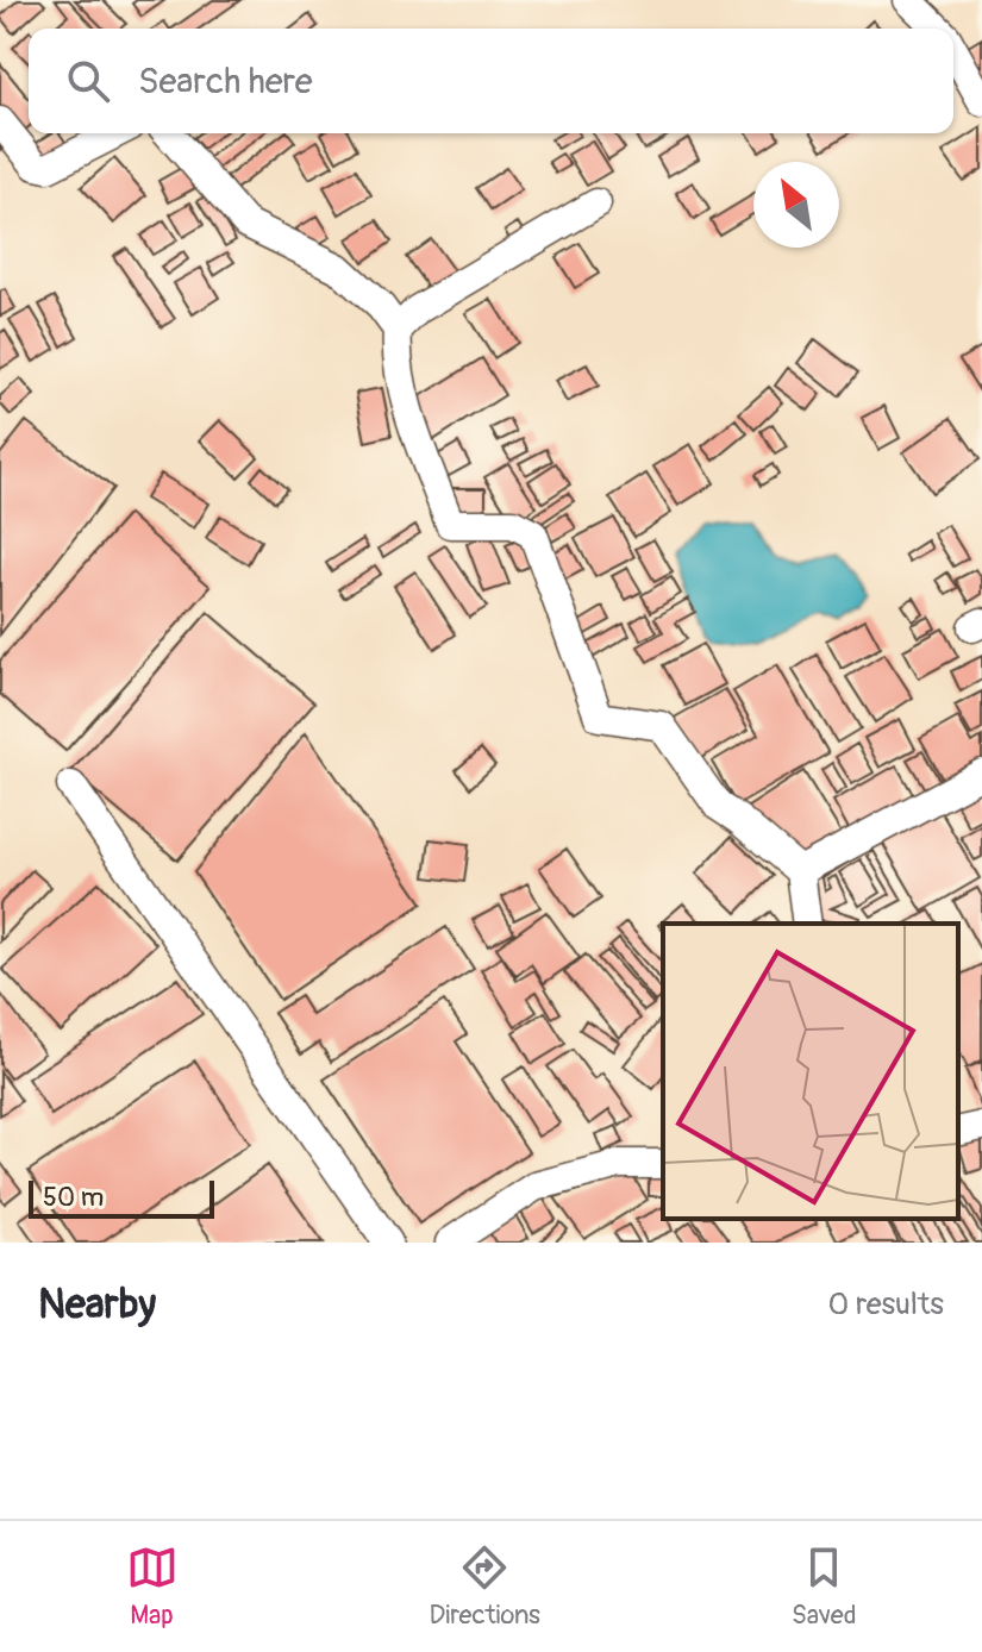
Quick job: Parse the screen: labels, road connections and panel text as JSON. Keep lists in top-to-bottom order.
{
  "scale_bar": "50 m",
  "north": "top left",
  "page": {
    "search": "Search here",
    "scale": "50 m",
    "heading": ["Nearby", "0 results"],
    "nav": ["Map", "Directions", "Saved"]
  }
}
